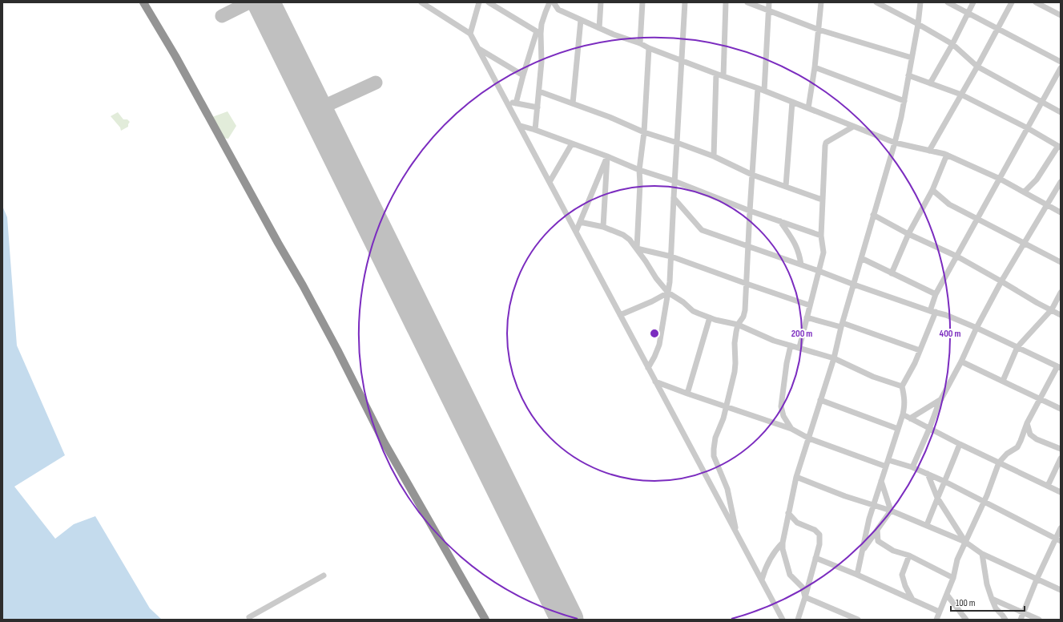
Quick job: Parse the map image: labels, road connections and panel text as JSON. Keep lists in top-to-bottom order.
{
  "scale_bar": "100 m",
  "rings": ["200 m", "400 m"]
}
